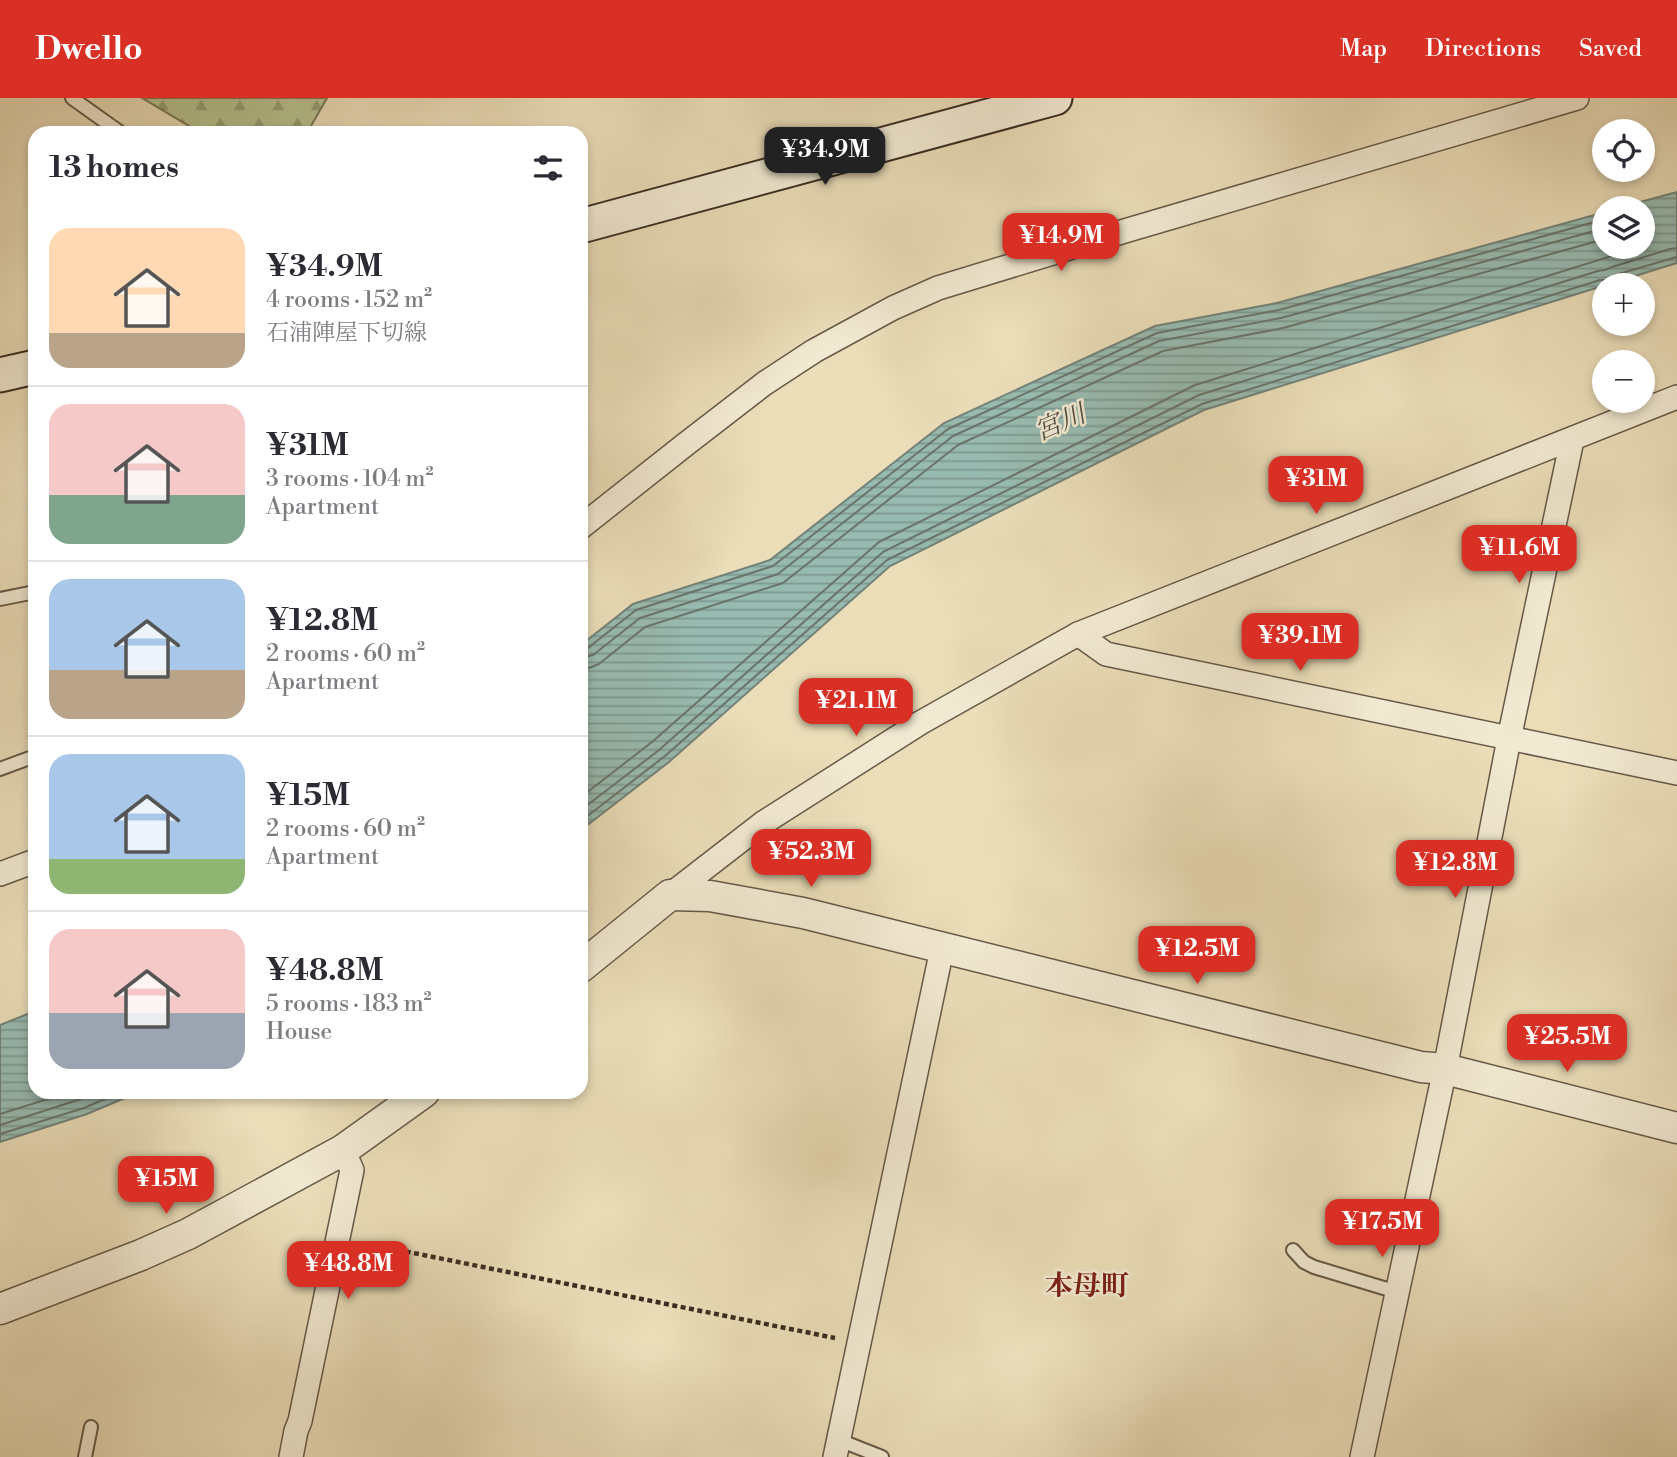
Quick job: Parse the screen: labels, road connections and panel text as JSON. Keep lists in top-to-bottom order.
{
  "districts": ["本母町"],
  "water": ["宮川"],
  "page": {
    "header": "Dwello",
    "nav": ["Map", "Directions", "Saved"],
    "map_buttons": ["+", "−"],
    "heading": "13 homes",
    "price": [
      "¥34.9M",
      "¥14.9M",
      "¥31M",
      "¥11.6M",
      "¥39.1M",
      "¥21.1M",
      "¥52.3M",
      "¥12.8M",
      "¥12.5M",
      "¥25.5M",
      "¥15M",
      "¥17.5M",
      "¥48.8M"
    ],
    "list": [
      {
        "name": "¥34.9M",
        "note": "4 rooms · 152 m² · 石浦陣屋下切線"
      },
      {
        "name": "¥31M",
        "note": "3 rooms · 104 m² · Apartment"
      },
      {
        "name": "¥12.8M",
        "note": "2 rooms · 60 m² · Apartment"
      },
      {
        "name": "¥15M",
        "note": "2 rooms · 60 m² · Apartment"
      },
      {
        "name": "¥48.8M",
        "note": "5 rooms · 183 m² · House"
      }
    ]
  }
}
